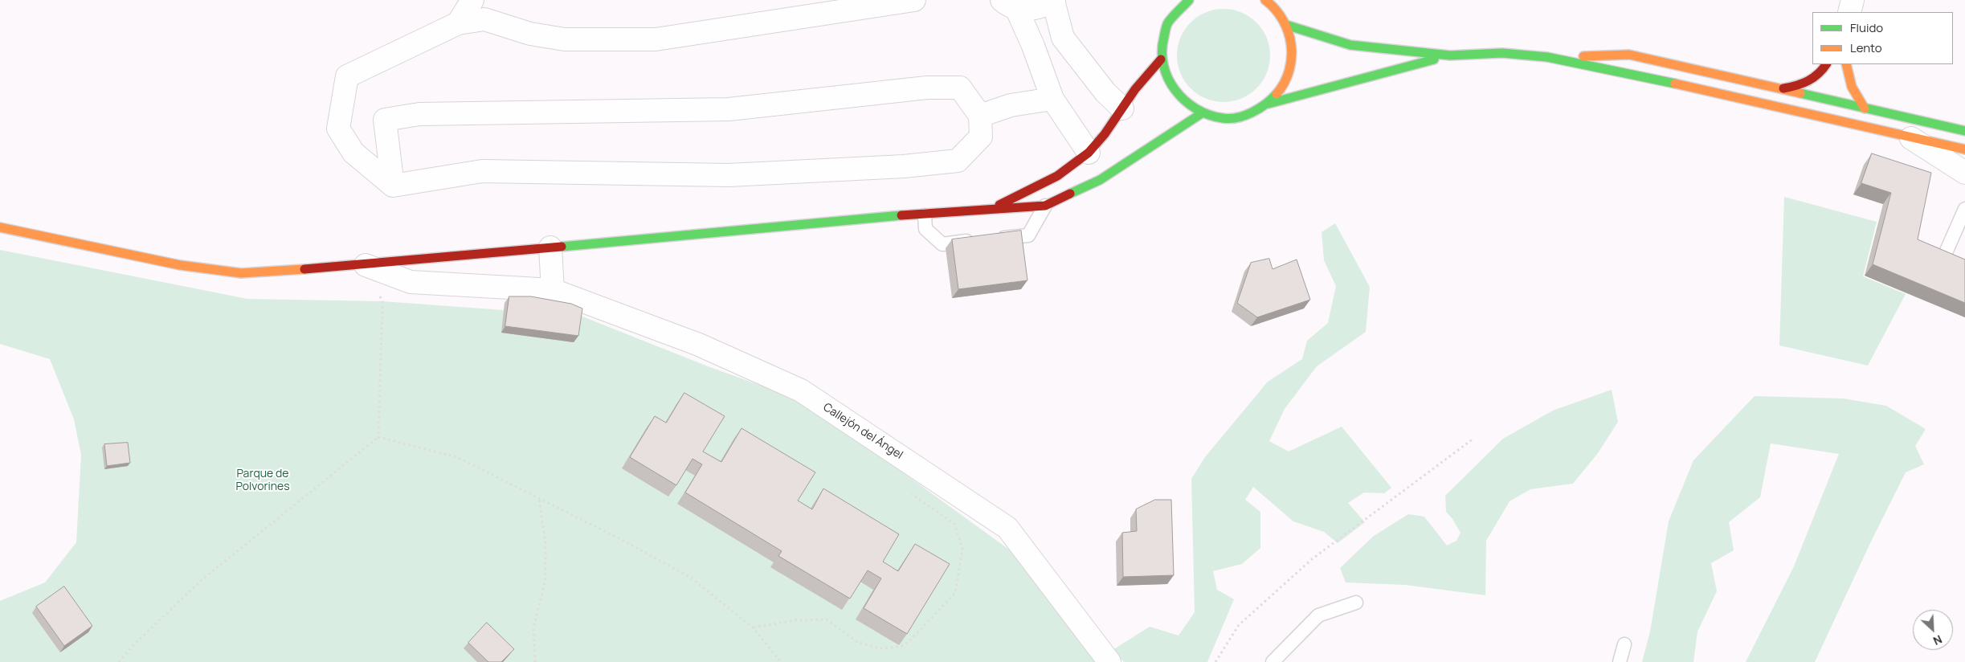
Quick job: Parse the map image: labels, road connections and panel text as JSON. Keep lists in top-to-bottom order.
{
  "streets": {
    "street": ["Callejón del Ángel"]
  },
  "parks": ["Parque de Polvorines"],
  "legend": ["Fluido", "Lento"],
  "north": "bottom right"
}
